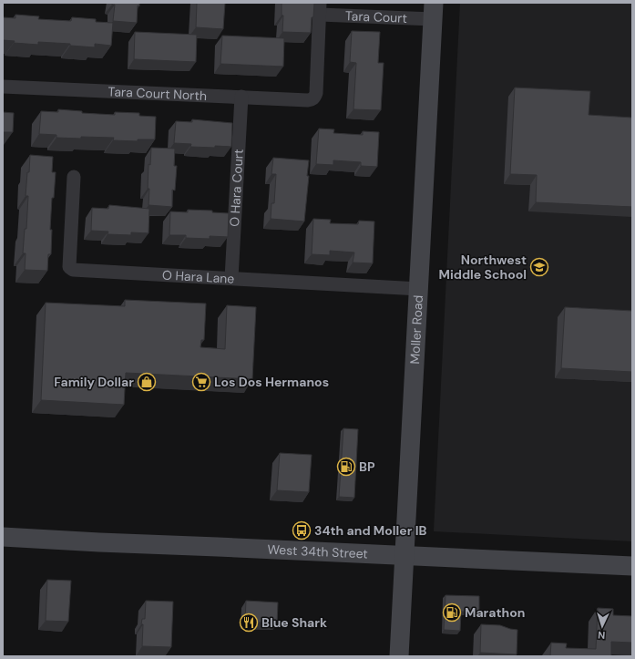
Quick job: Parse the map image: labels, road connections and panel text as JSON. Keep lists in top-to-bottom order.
{
  "streets": {
    "main road": ["Moller Road", "West 34th Street"],
    "street": [
      "Tara Court",
      "Tara Court North",
      "O Hara Court",
      "O Hara Lane"
    ]
  },
  "crossings": [
    ["Tara Court", "Tara Court North"],
    ["Tara Court", "Moller Road"],
    ["Tara Court North", "O Hara Court"],
    ["O Hara Court", "O Hara Lane"],
    ["O Hara Lane", "Moller Road"],
    ["Moller Road", "West 34th Street"]
  ],
  "places": {
    "school or university": ["Northwest Middle School"],
    "shop": ["Family Dollar"],
    "supermarket": ["Los Dos Hermanos"],
    "fuel station": ["BP", "Marathon"],
    "bus stop": ["34th and Moller IB"],
    "restaurant": ["Blue Shark"]
  },
  "north": "bottom"
}
